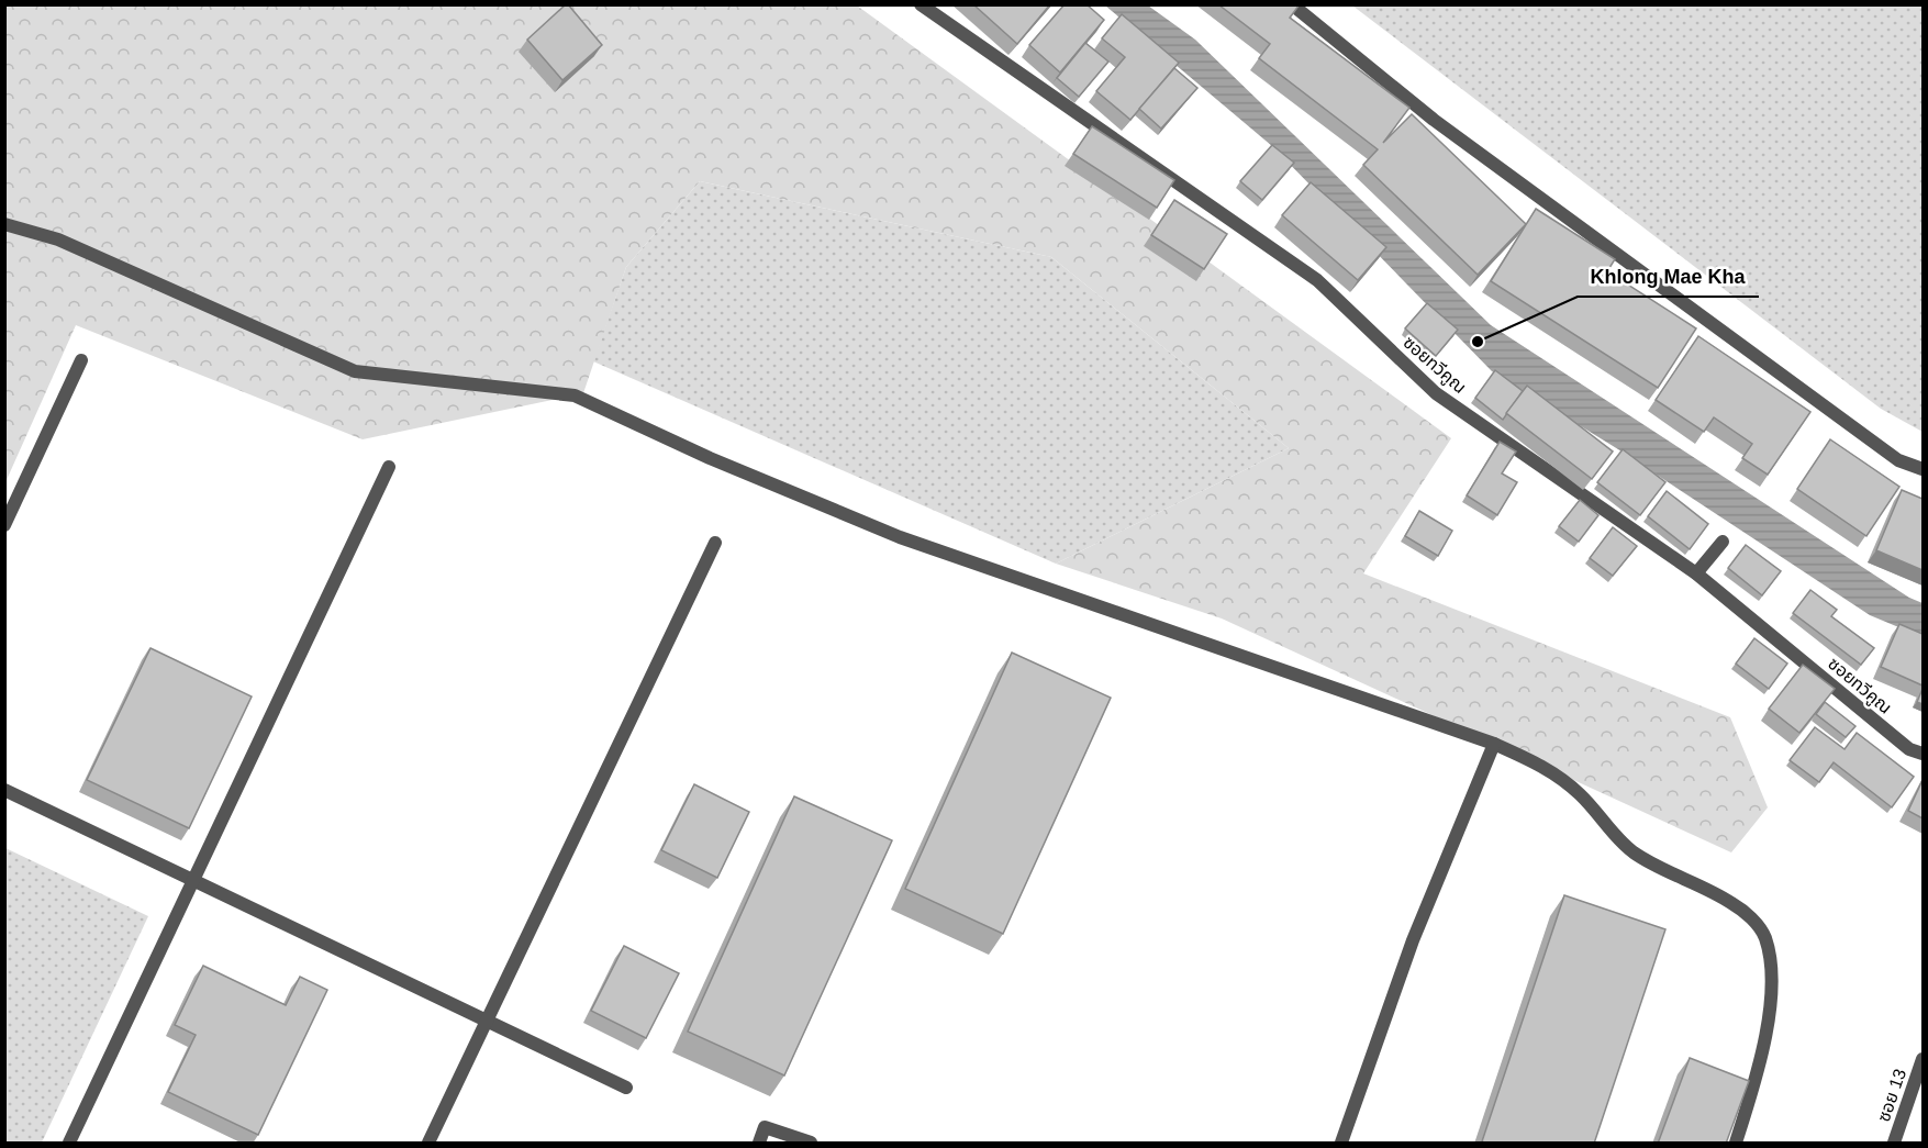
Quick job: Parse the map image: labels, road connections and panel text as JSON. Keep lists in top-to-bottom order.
{
  "streets": {
    "street": ["ซอยทวีคูณ", "ซอย 13"]
  },
  "places": ["Khlong Mae Kha"]
}
